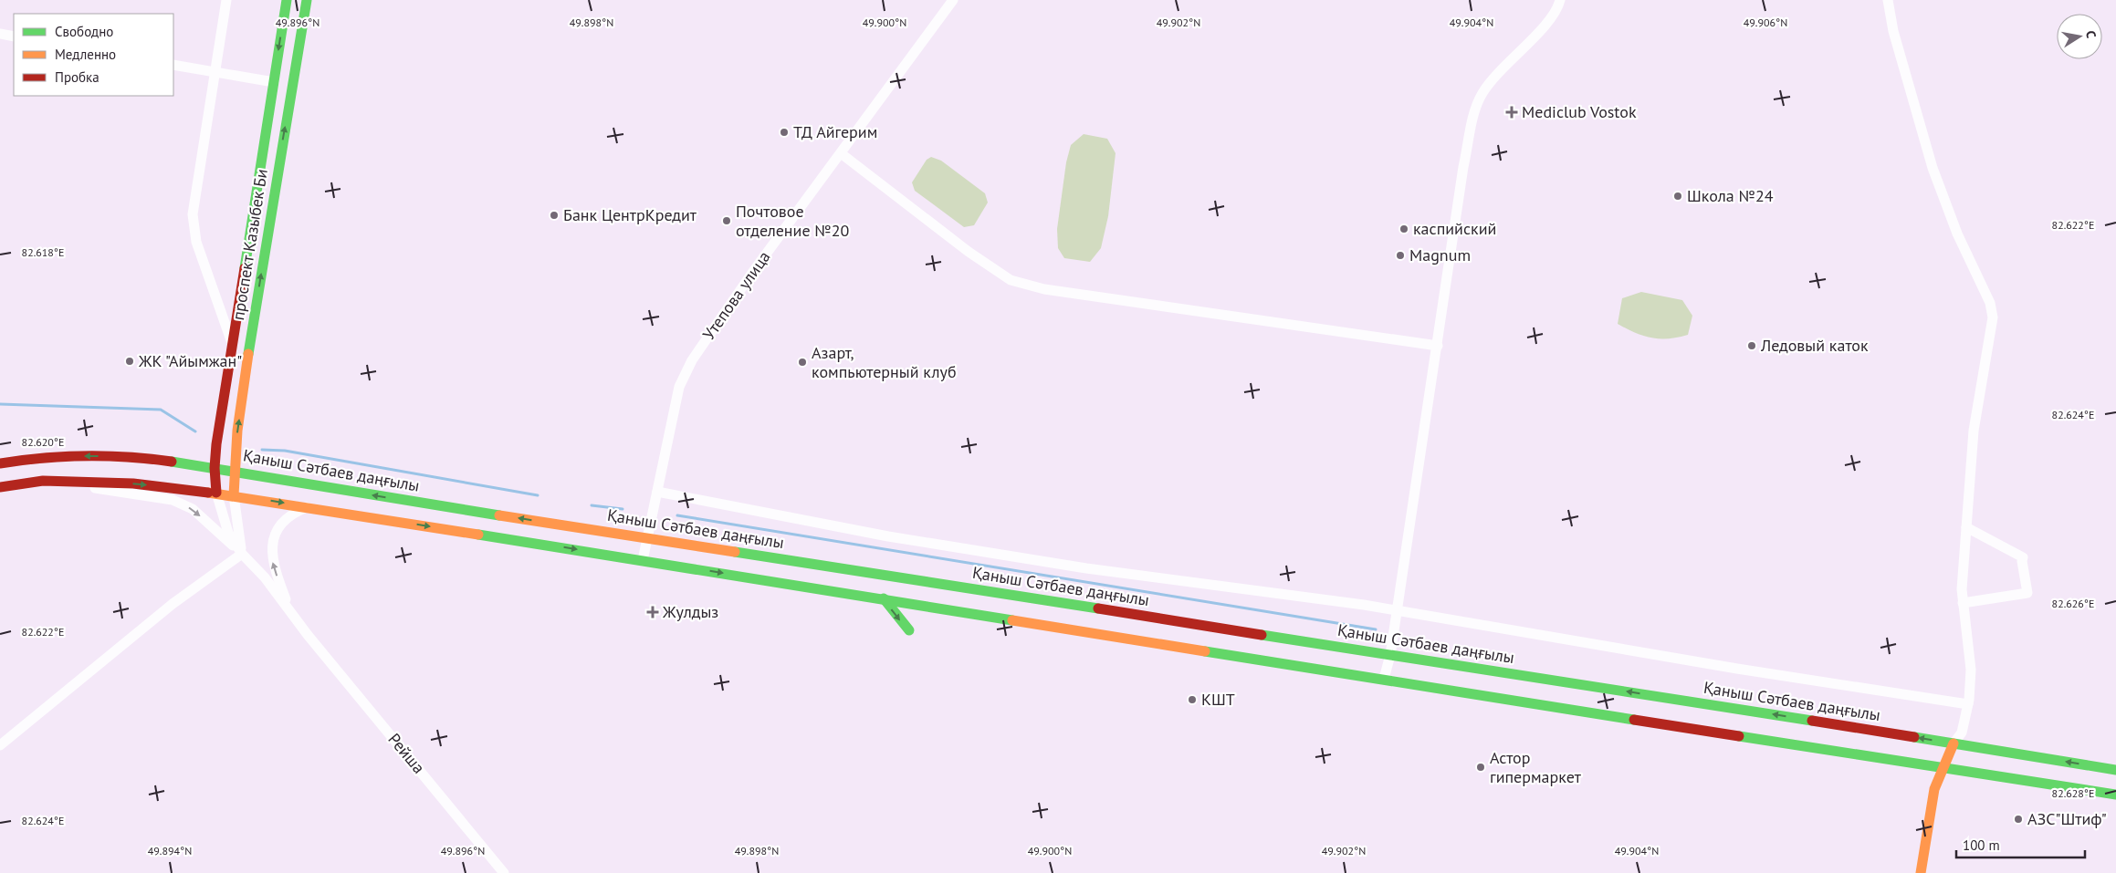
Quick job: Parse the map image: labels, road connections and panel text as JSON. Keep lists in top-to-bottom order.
{
  "streets": {
    "main road": ["проспект Казыбек Би", "Қаныш Сәтбаев даңғылы"],
    "street": ["Утепова улица", "Рейша"]
  },
  "crossings": [
    ["проспект Казыбек Би", "Қаныш Сәтбаев даңғылы"],
    ["Утепова улица", "Қаныш Сәтбаев даңғылы"]
  ],
  "places": {
    "health": ["Mediclub Vostok", "Жулдыз"],
    "other": [
      "ТД Айгерим",
      "Школа №24",
      "Банк ЦентрКредит",
      "Почтовое отделение №20",
      "каспийский",
      "Magnum",
      "Ледовый каток",
      "ЖК \"Айымжан\"",
      "Азарт, компьютерный клуб",
      "КШТ",
      "Астор гипермаркет",
      "АЗС\"Штиф\""
    ]
  },
  "legend": ["Свободно", "Медленно", "Пробка"],
  "scale_bar": "100 m",
  "north": "right",
  "coordinates": [
    "49.898°N",
    "49.900°N",
    "49.902°N",
    "49.896°N",
    "49.904°N",
    "49.906°N",
    "82.622°E",
    "82.618°E",
    "82.624°E",
    "82.620°E",
    "82.626°E",
    "82.628°E",
    "49.894°N"
  ]
}
